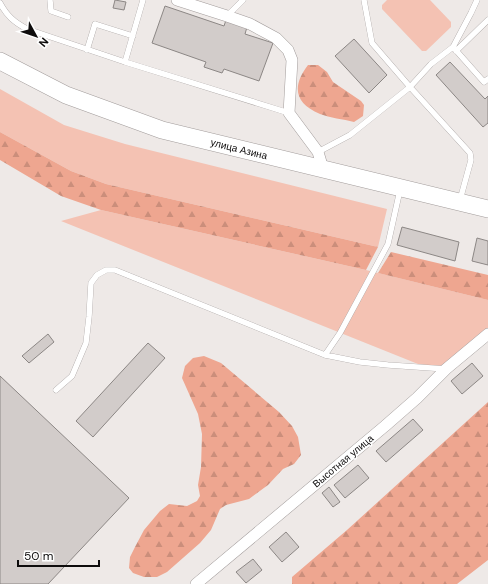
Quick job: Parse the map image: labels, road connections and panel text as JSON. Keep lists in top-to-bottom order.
{
  "streets": {
    "main road": ["улица Азина"],
    "street": ["Высотная улица"]
  },
  "scale_bar": "50 m",
  "north": "bottom right"
}
